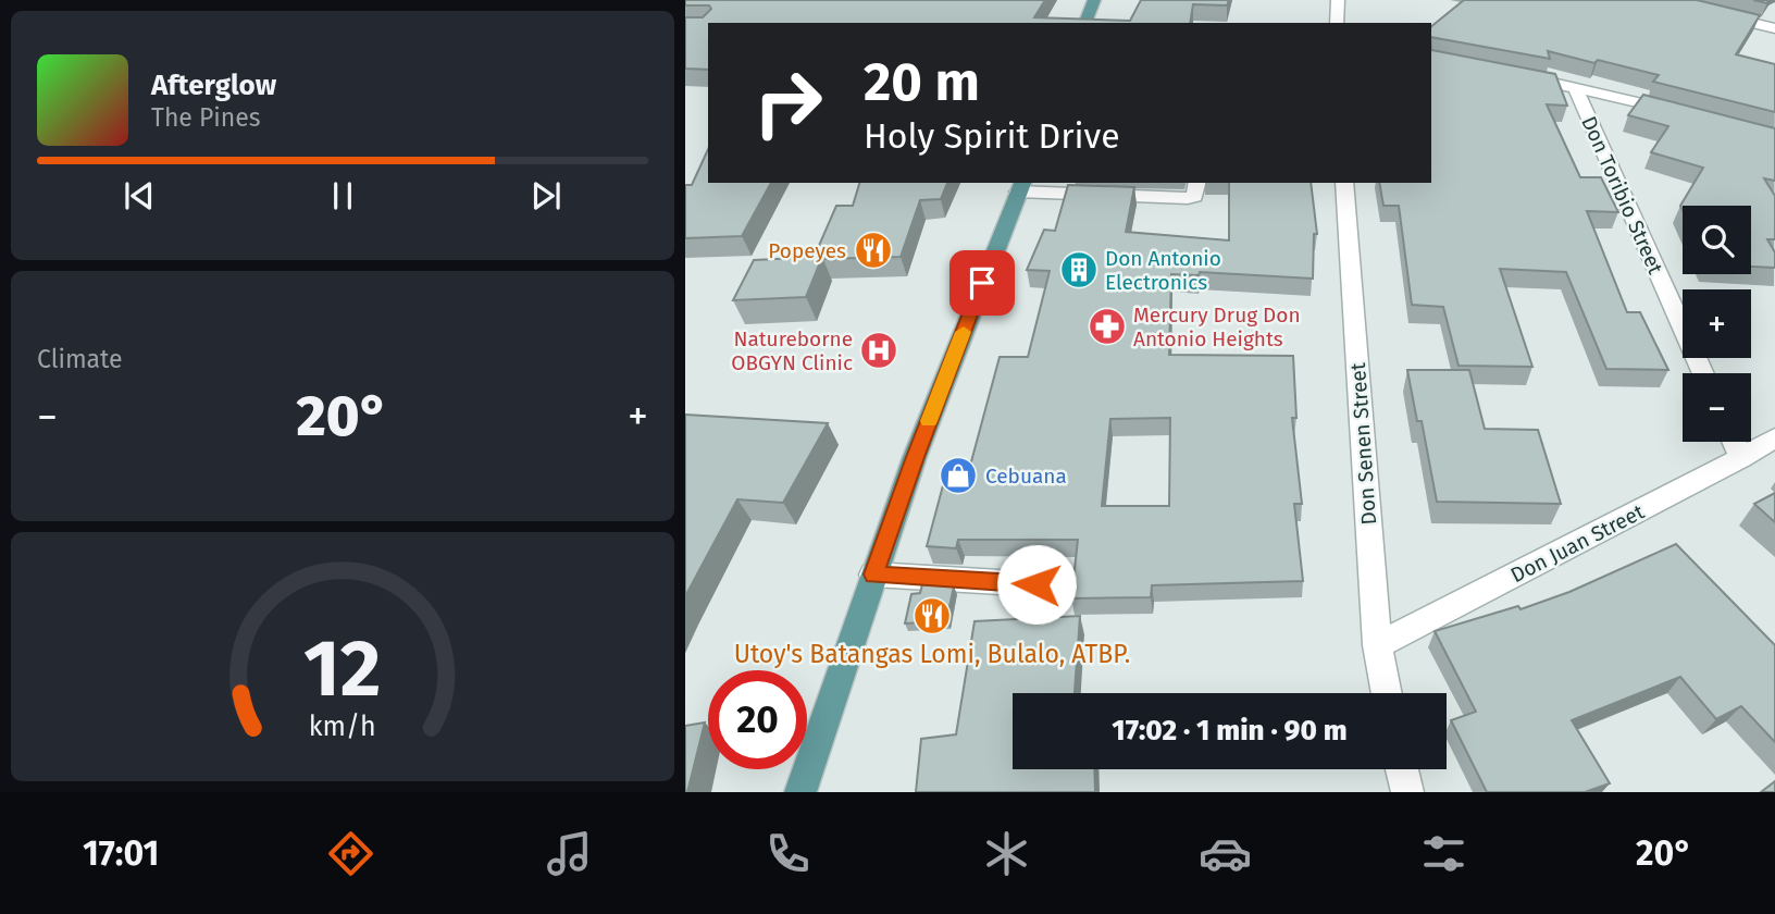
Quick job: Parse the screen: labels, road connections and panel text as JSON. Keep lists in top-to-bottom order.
{
  "streets": {
    "street": ["Don Toribio Street", "Don Senen Street", "Don Juan Street"]
  },
  "crossings": [
    ["Don Senen Street", "Don Juan Street"]
  ],
  "places": {
    "restaurant": ["Popeyes", "Utoy's Batangas Lomi, Bulalo, ATBP."],
    "building": ["Don Antonio Electronics"],
    "pharmacy": ["Mercury Drug Don Antonio Heights"],
    "hospital": ["Natureborne OBGYN Clinic"],
    "shop": ["Cebuana"]
  },
  "page": {
    "turn": ["20 m", "Holy Spirit Drive"],
    "song": ["Afterglow", "The Pines"],
    "map_buttons": ["+", "−"],
    "tile": "Climate",
    "heat": ["−", "20°", "+"],
    "limit": "20",
    "trip": "17:02 · 1 min · 90 m",
    "tabs": ["17:01", "20°"],
    "gauge": ["12", "km/h"]
  }
}
